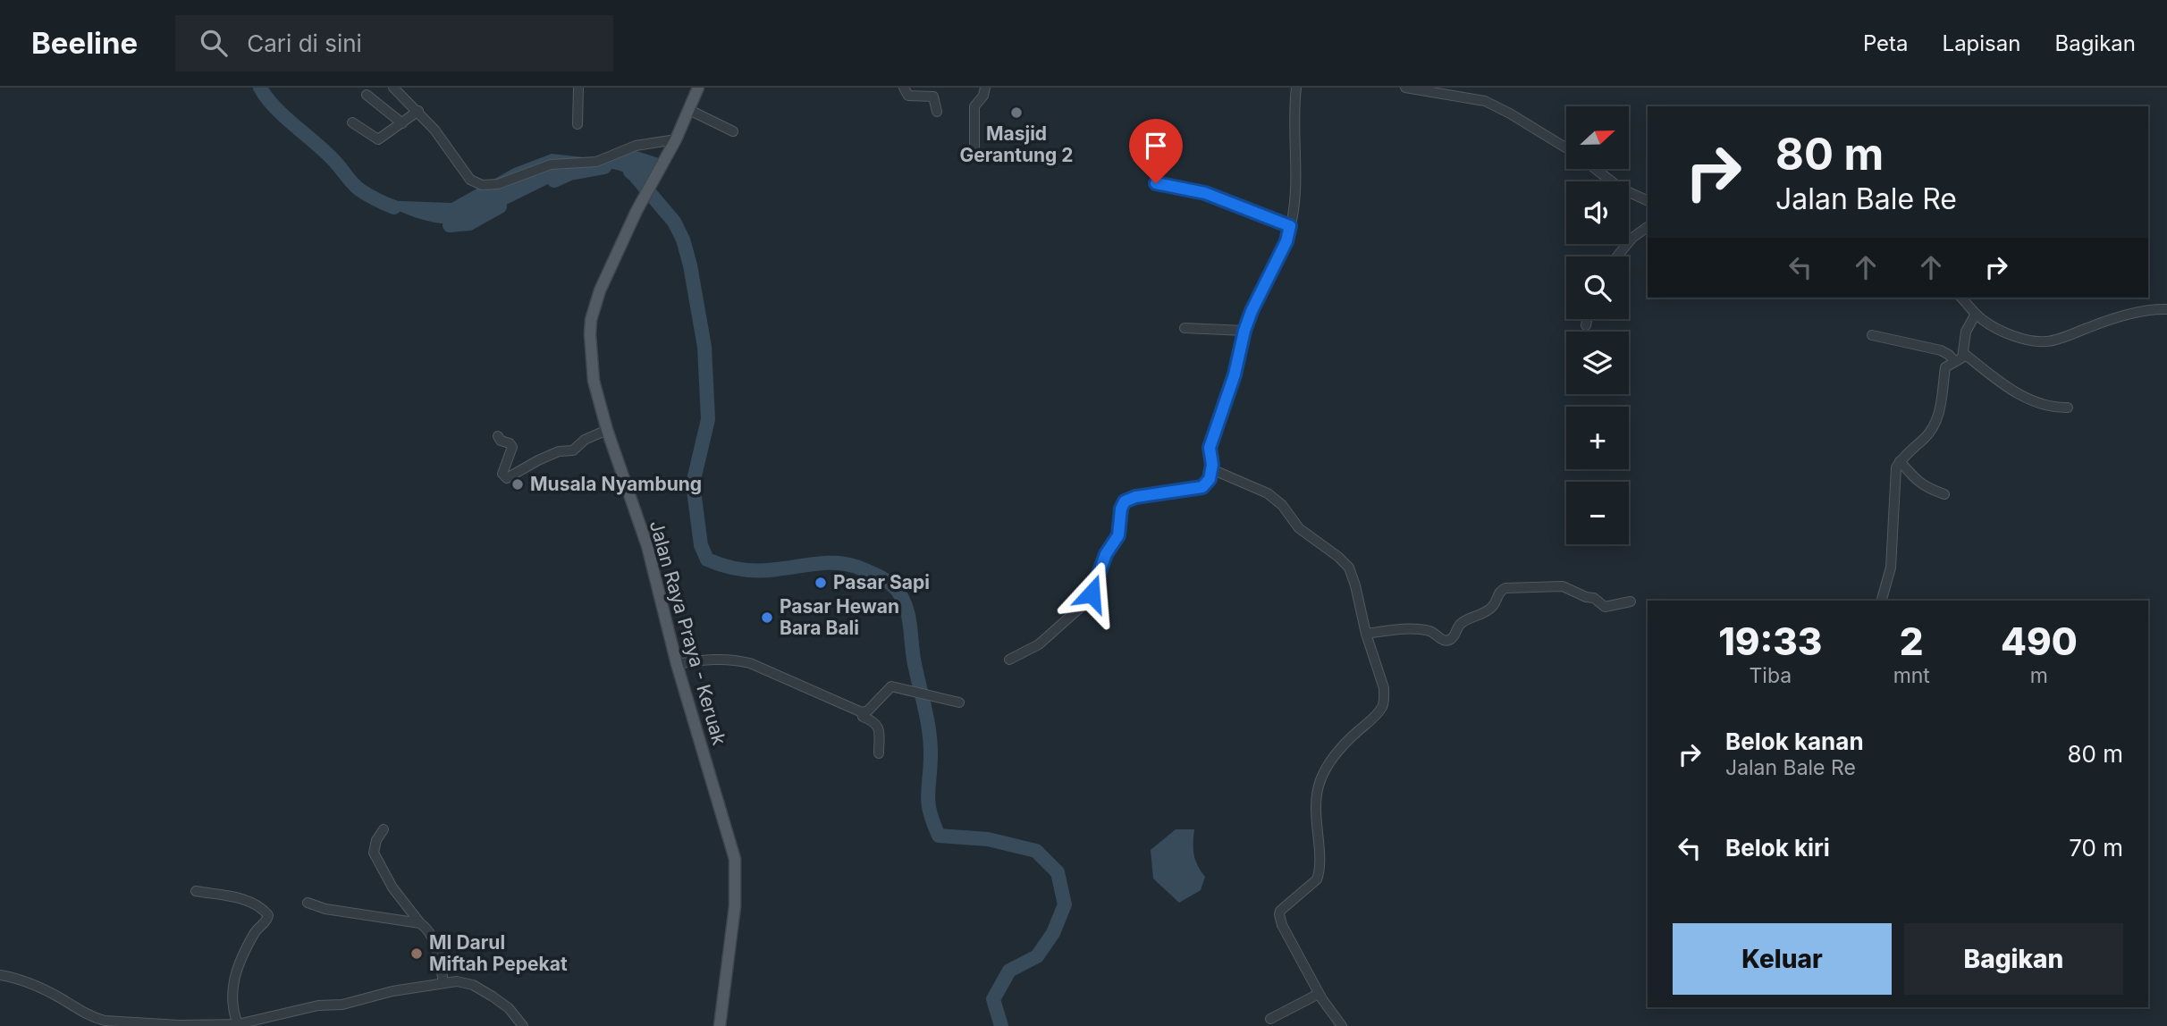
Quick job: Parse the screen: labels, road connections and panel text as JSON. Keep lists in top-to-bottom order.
{
  "streets": {
    "main road": ["Jalan Raya Praya - Keruak"]
  },
  "places": [
    "Masjid Gerantung 2",
    "Musala Nyambung",
    "Pasar Sapi",
    "Pasar Hewan Bara Bali",
    "MI Darul Miftah Pepekat"
  ],
  "north": "right",
  "page": {
    "header": "Beeline",
    "search": "Cari di sini",
    "nav": ["Peta", "Lapisan", "Bagikan"],
    "map_buttons": ["+", "−"],
    "turn": ["80 m", "Jalan Bale Re"],
    "eta": [
      "19:33",
      "Tiba",
      "2",
      "mnt",
      "490",
      "m"
    ],
    "list": [
      {
        "name": "Belok kanan",
        "note": "Jalan Bale Re",
        "value": "80 m"
      },
      {
        "name": "Belok kiri",
        "value": "70 m"
      }
    ],
    "buttons": ["Keluar", "Bagikan"]
  }
}
